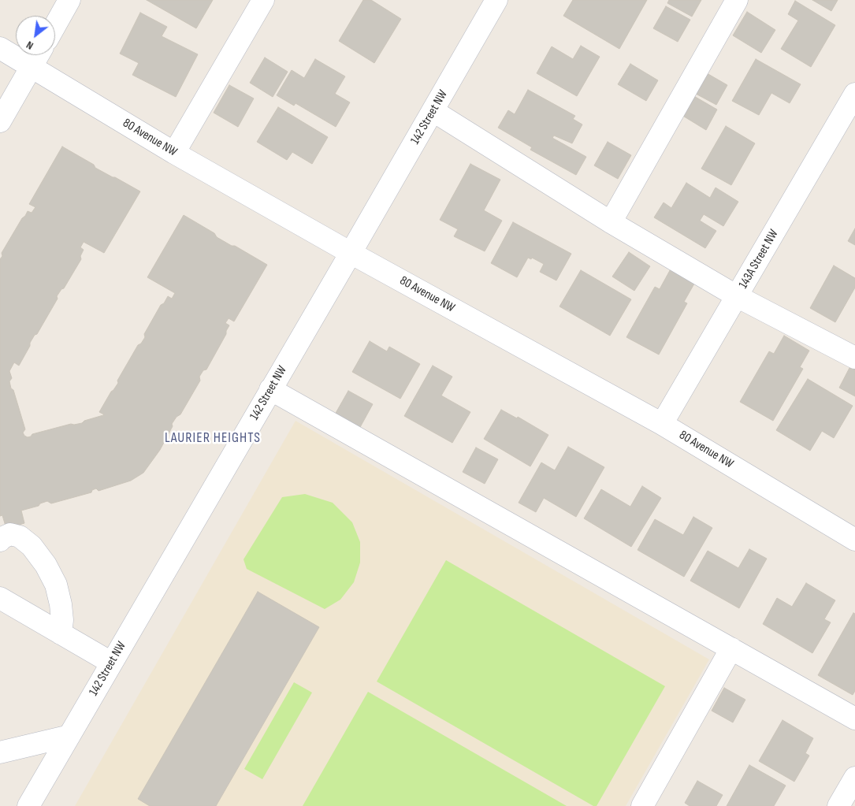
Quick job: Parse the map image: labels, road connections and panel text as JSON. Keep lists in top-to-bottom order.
{
  "streets": {
    "street": ["142 Street NW", "80 Avenue NW", "143A Street NW"]
  },
  "crossings": [
    ["142 Street NW", "80 Avenue NW"],
    ["80 Avenue NW", "143A Street NW"]
  ],
  "districts": ["LAURIER HEIGHTS"],
  "north": "bottom left"
}
